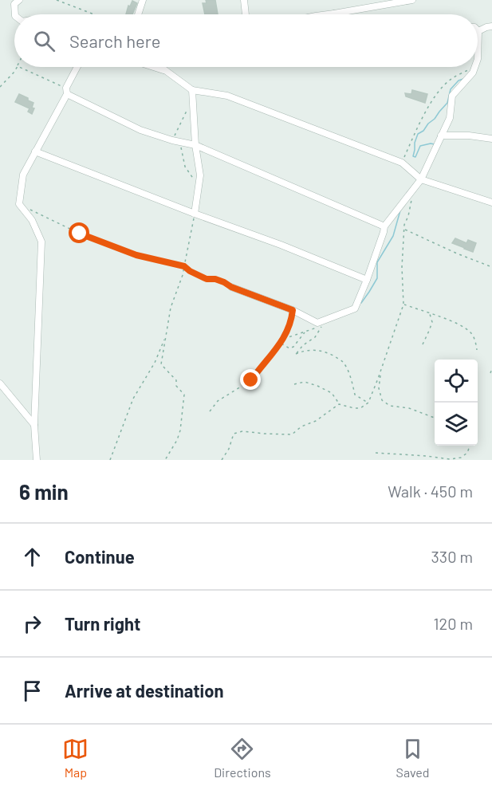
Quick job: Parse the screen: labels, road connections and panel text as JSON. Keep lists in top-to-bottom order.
{
  "page": {
    "search": "Search here",
    "heading": ["6 min", "Walk · 450 m"],
    "list": [
      ["Continue", "330 m"],
      ["Turn right", "120 m"],
      "Arrive at destination"
    ],
    "nav": ["Map", "Directions", "Saved"]
  }
}
